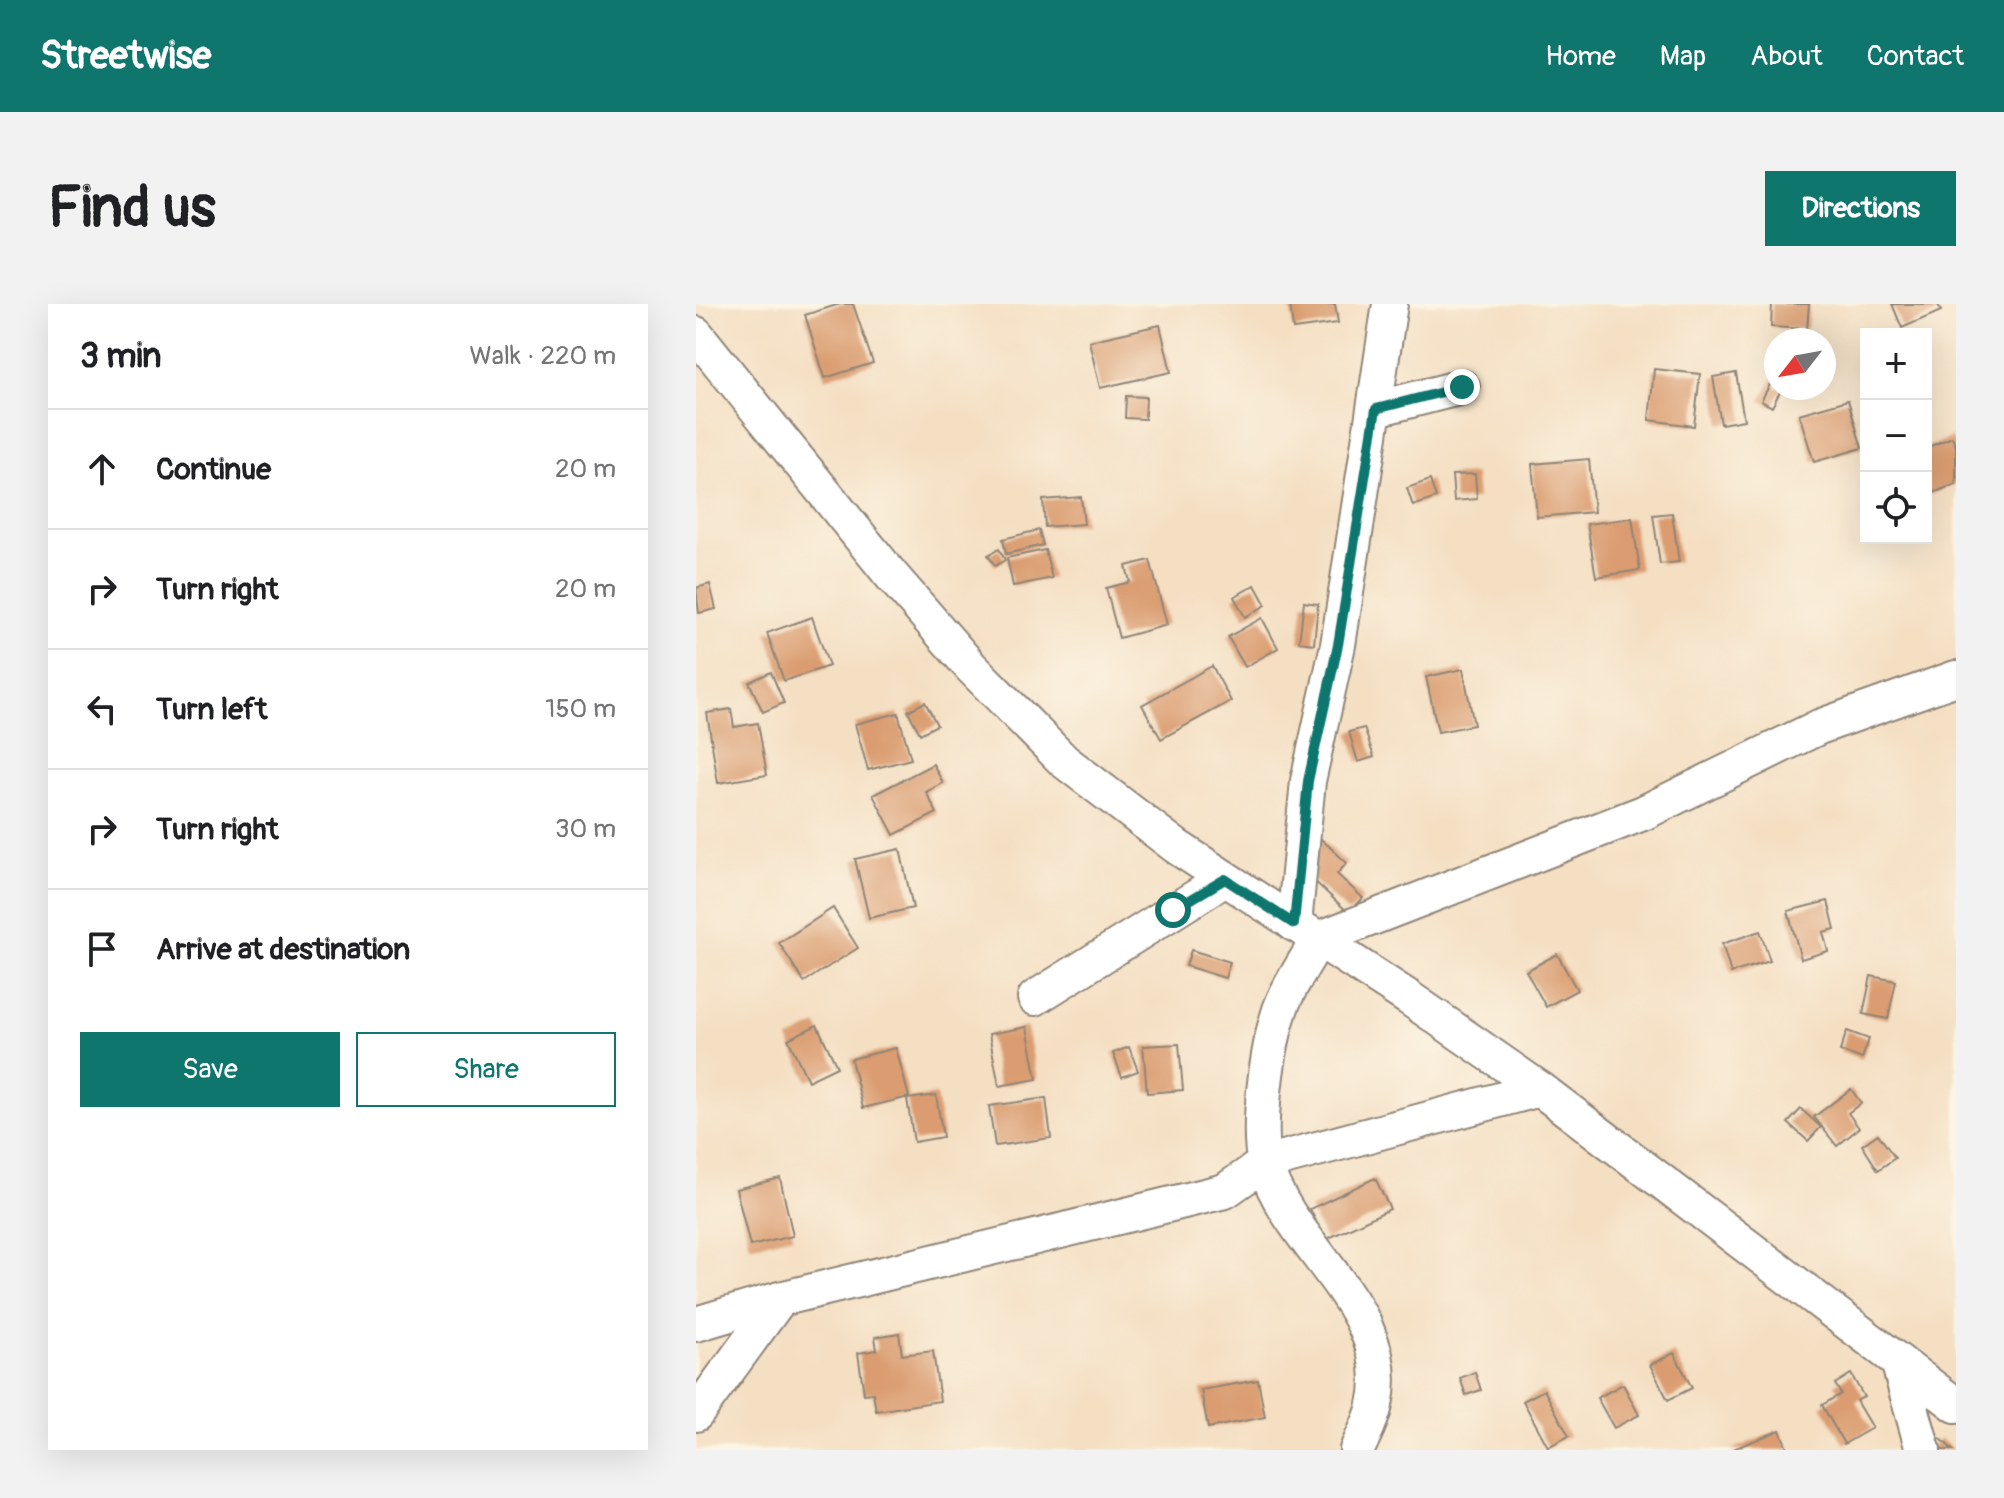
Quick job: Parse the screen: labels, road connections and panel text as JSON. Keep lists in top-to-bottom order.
{
  "north": "bottom left",
  "page": {
    "header": "Streetwise",
    "nav": [
      "Home",
      "Map",
      "About",
      "Contact"
    ],
    "buttons": [
      "Directions",
      ["Save", "Share"]
    ],
    "title": "Find us",
    "heading": ["3 min", "Walk · 220 m"],
    "map_buttons": ["+", "−"],
    "list": [
      ["Continue", "20 m"],
      ["Turn right", "20 m"],
      ["Turn left", "150 m"],
      ["Turn right", "30 m"],
      "Arrive at destination"
    ]
  }
}
